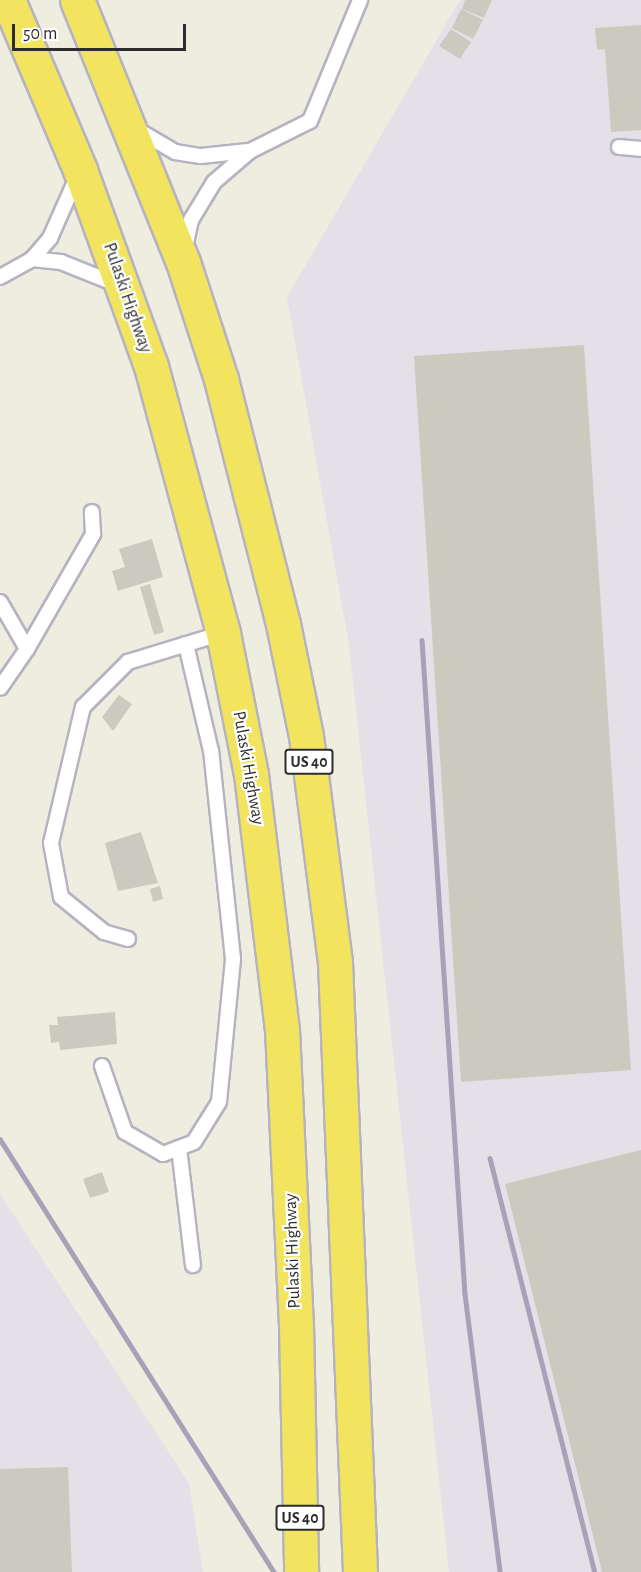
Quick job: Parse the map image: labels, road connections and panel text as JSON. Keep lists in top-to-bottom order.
{
  "streets": {
    "highway": ["Pulaski Highway", "US 40"]
  },
  "scale_bar": "50 m"
}
